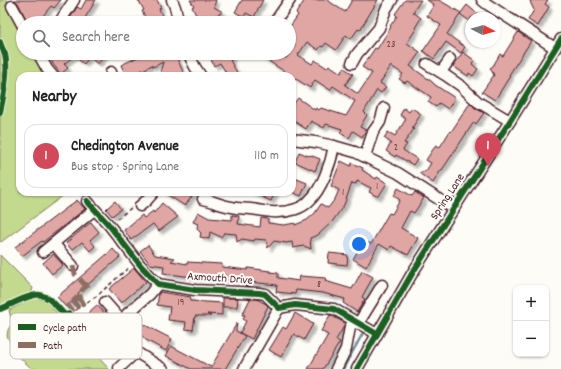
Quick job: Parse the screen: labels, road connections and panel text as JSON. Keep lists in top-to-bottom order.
{
  "streets": {
    "street": ["Spring Lane", "Axmouth Drive"]
  },
  "house_numbers": [
    "23",
    "2",
    "1",
    "1",
    "8",
    "19"
  ],
  "legend": ["Cycle path", "Path"],
  "north": "right",
  "page": {
    "search": "Search here",
    "heading": "Nearby",
    "list": [
      {
        "mark": "1",
        "name": "Chedington Avenue",
        "note": "Bus stop · Spring Lane",
        "value": "110 m"
      }
    ],
    "pins": "1",
    "map_buttons": ["+", "−"]
  }
}
